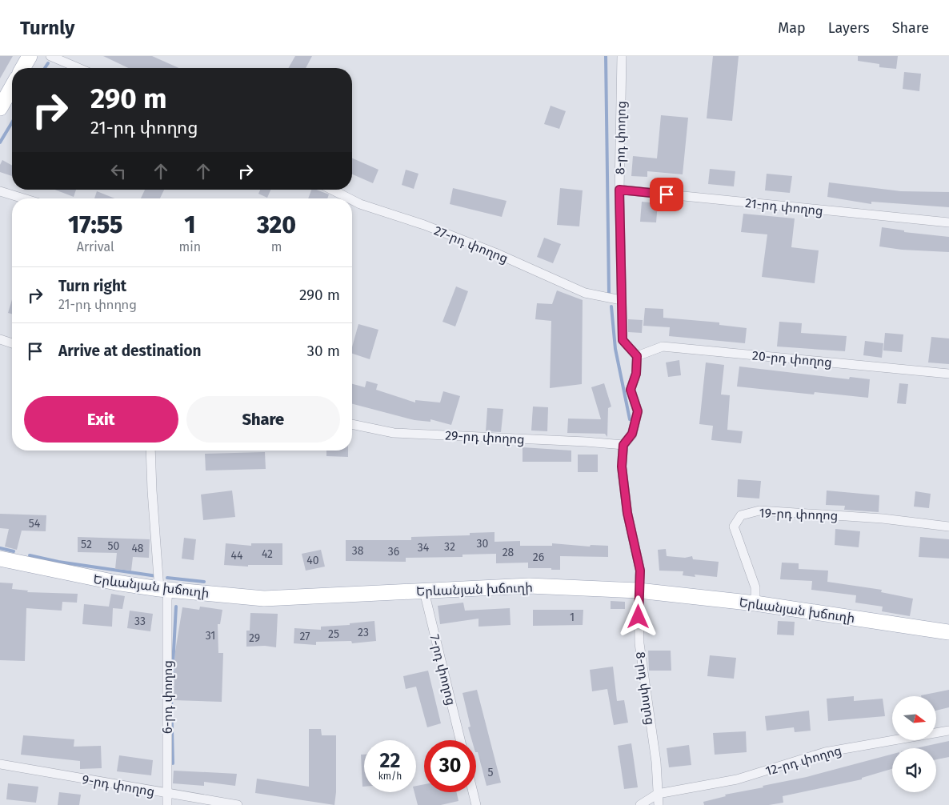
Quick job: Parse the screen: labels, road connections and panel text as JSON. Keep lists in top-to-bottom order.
{
  "streets": {
    "main road": ["Երևանյան խճուղի"],
    "street": [
      "8-րդ փողոց",
      "21-րդ փողոց",
      "27-րդ փողոց",
      "20-րդ փողոց",
      "29-րդ փողոց",
      "19-րդ փողոց",
      "7-րդ փողոց",
      "6-րդ փողոց",
      "12-րդ փողոց",
      "9-րդ փողոց"
    ]
  },
  "crossings": [
    ["8-րդ փողոց", "21-րդ փողոց"],
    ["8-րդ փողոց", "27-րդ փողոց"],
    ["8-րդ փողոց", "20-րդ փողոց"],
    ["8-րդ փողոց", "29-րդ փողոց"],
    ["8-րդ փողոց", "Երևանյան խճուղի"],
    ["8-րդ փողոց", "12-րդ փողոց"],
    ["19-րդ փողոց", "Երևանյան խճուղի"],
    ["Երևանյան խճուղի", "7-րդ փողոց"],
    ["Երևանյան խճուղի", "6-րդ փողոց"],
    ["6-րդ փողոց", "9-րդ փողոց"]
  ],
  "house_numbers": [
    "54",
    "30",
    "52",
    "50",
    "32",
    "34",
    "48",
    "38",
    "36",
    "28",
    "42",
    "44",
    "26",
    "40",
    "1",
    "33",
    "23",
    "25",
    "31",
    "27",
    "29",
    "5"
  ],
  "north": "right",
  "page": {
    "header": "Turnly",
    "nav": ["Map", "Layers", "Share"],
    "turn": ["290 m", "21-րդ փողոց"],
    "eta": [
      "17:55",
      "Arrival",
      "1",
      "min",
      "320",
      "m"
    ],
    "list": [
      {
        "name": "Turn right",
        "note": "21-րդ փողոց",
        "value": "290 m"
      },
      {
        "name": "Arrive at destination",
        "value": "30 m"
      }
    ],
    "buttons": ["Exit", "Share"],
    "speed": "22 km/h",
    "limit": "30"
  }
}
